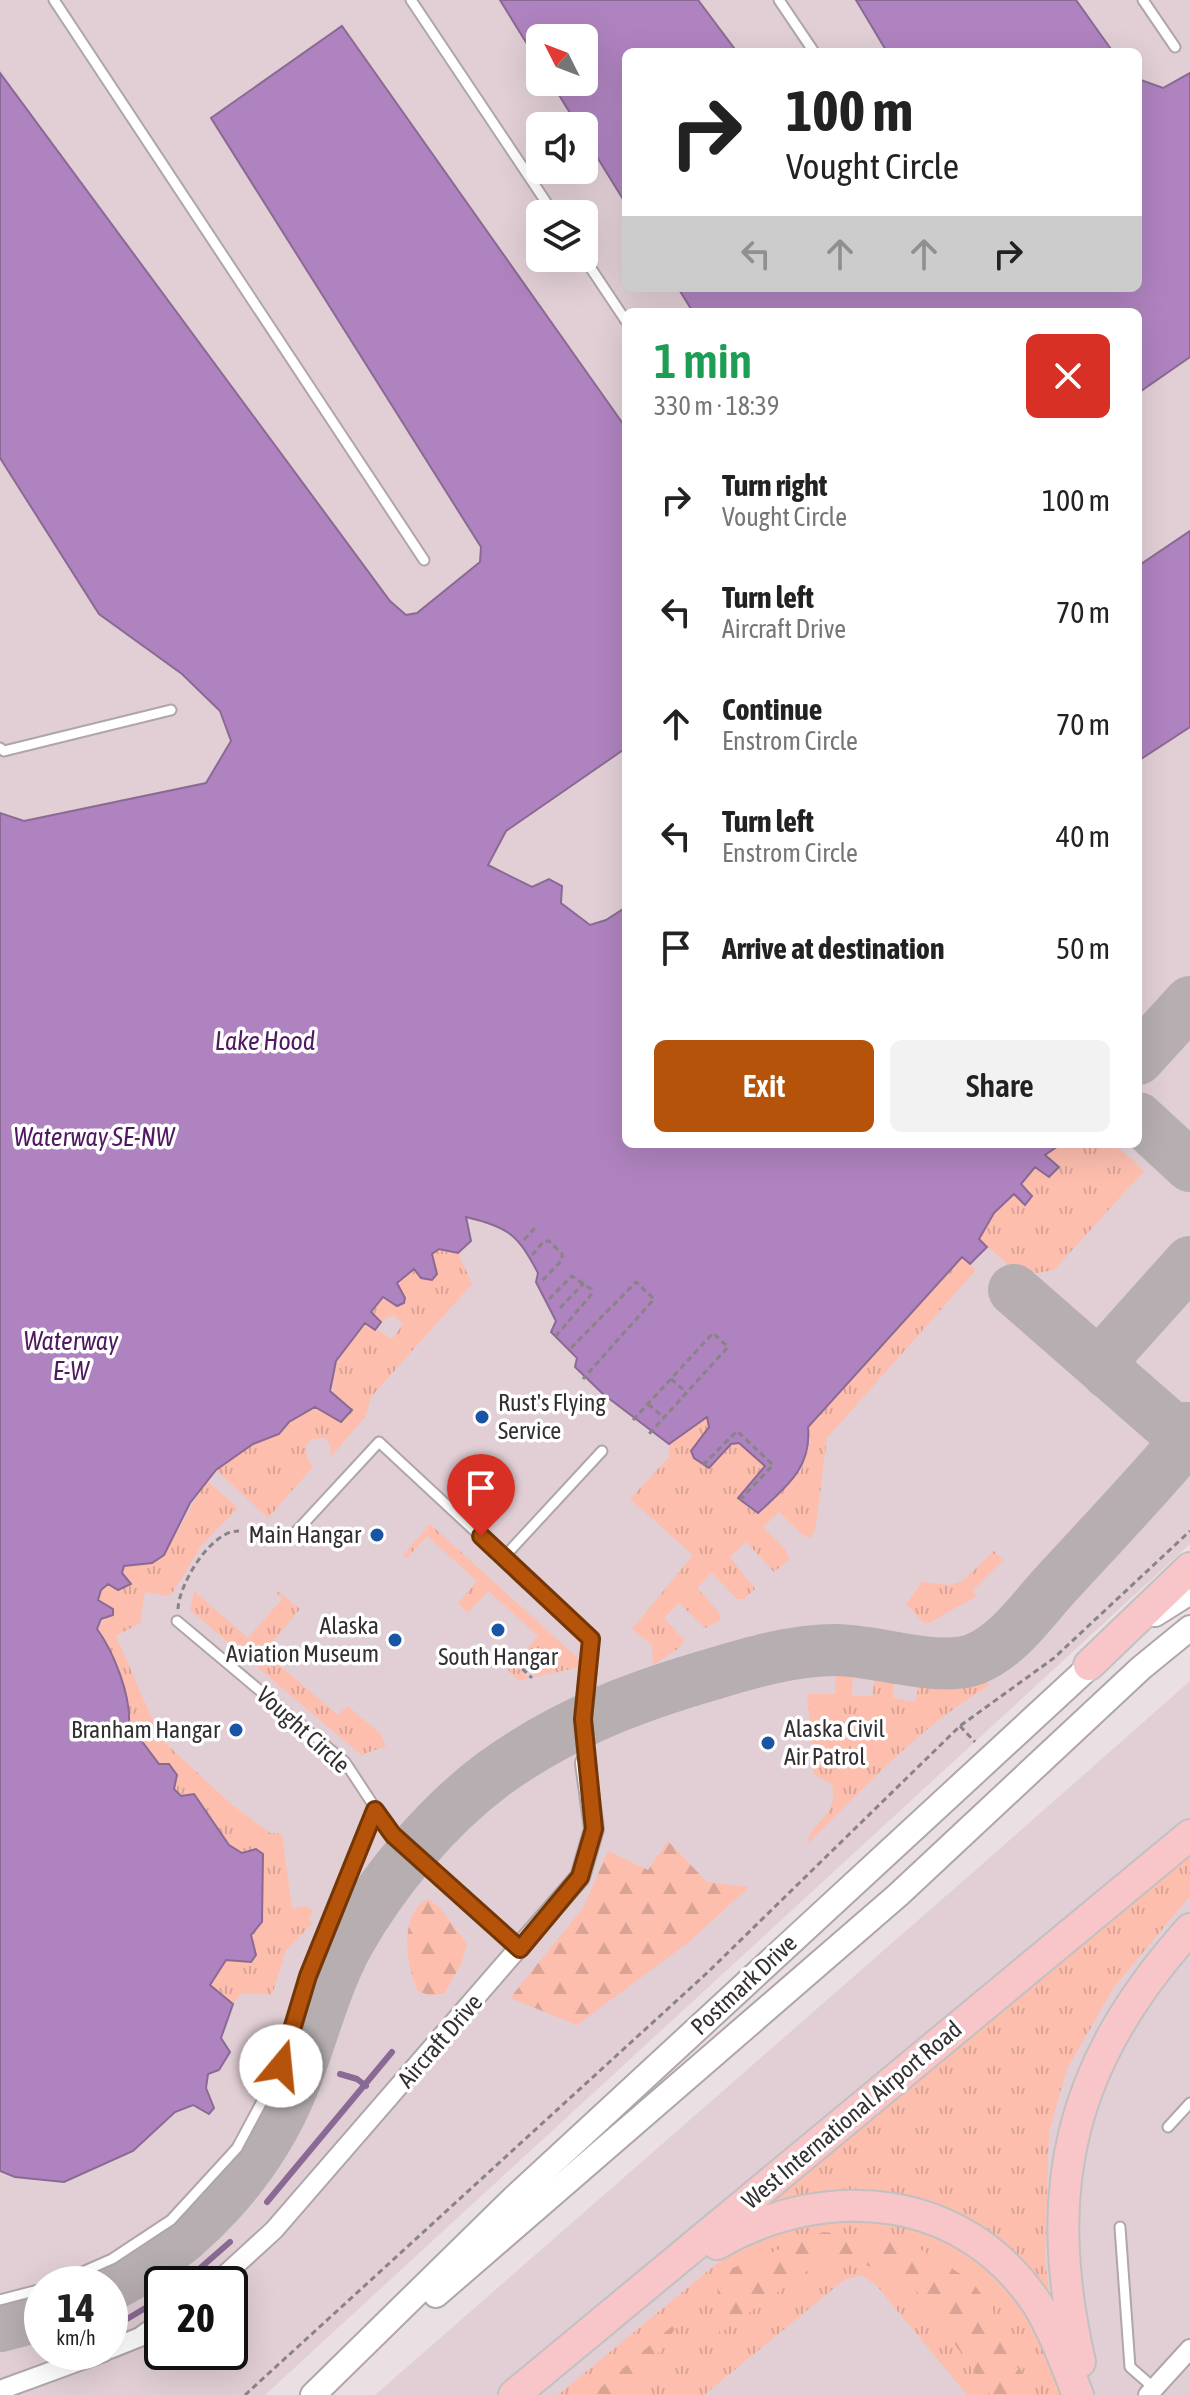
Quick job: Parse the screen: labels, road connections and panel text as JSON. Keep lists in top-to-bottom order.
{
  "streets": {
    "main road": ["West International Airport Road"],
    "street": ["Postmark Drive", "Aircraft Drive"],
    "lane": ["Vought Circle"]
  },
  "crossings": [
    ["Vought Circle", "Aircraft Drive"]
  ],
  "water": ["Lake Hood", "Waterway SE-NW", "Waterway E-W"],
  "places": [
    "Rust's Flying Service",
    "Main Hangar",
    "South Hangar",
    "Alaska Aviation Museum",
    "Branham Hangar",
    "Alaska Civil Air Patrol"
  ],
  "north": "top left",
  "page": {
    "turn": ["100 m", "Vought Circle"],
    "heading": ["1 min", "330 m · 18:39"],
    "list": [
      {
        "name": "Turn right",
        "note": "Vought Circle",
        "value": "100 m"
      },
      {
        "name": "Turn left",
        "note": "Aircraft Drive",
        "value": "70 m"
      },
      {
        "name": "Continue",
        "note": "Enstrom Circle",
        "value": "70 m"
      },
      {
        "name": "Turn left",
        "note": "Enstrom Circle",
        "value": "40 m"
      },
      {
        "name": "Arrive at destination",
        "value": "50 m"
      }
    ],
    "buttons": ["Exit", "Share"],
    "speed": "14 km/h",
    "limit": "20"
  }
}
